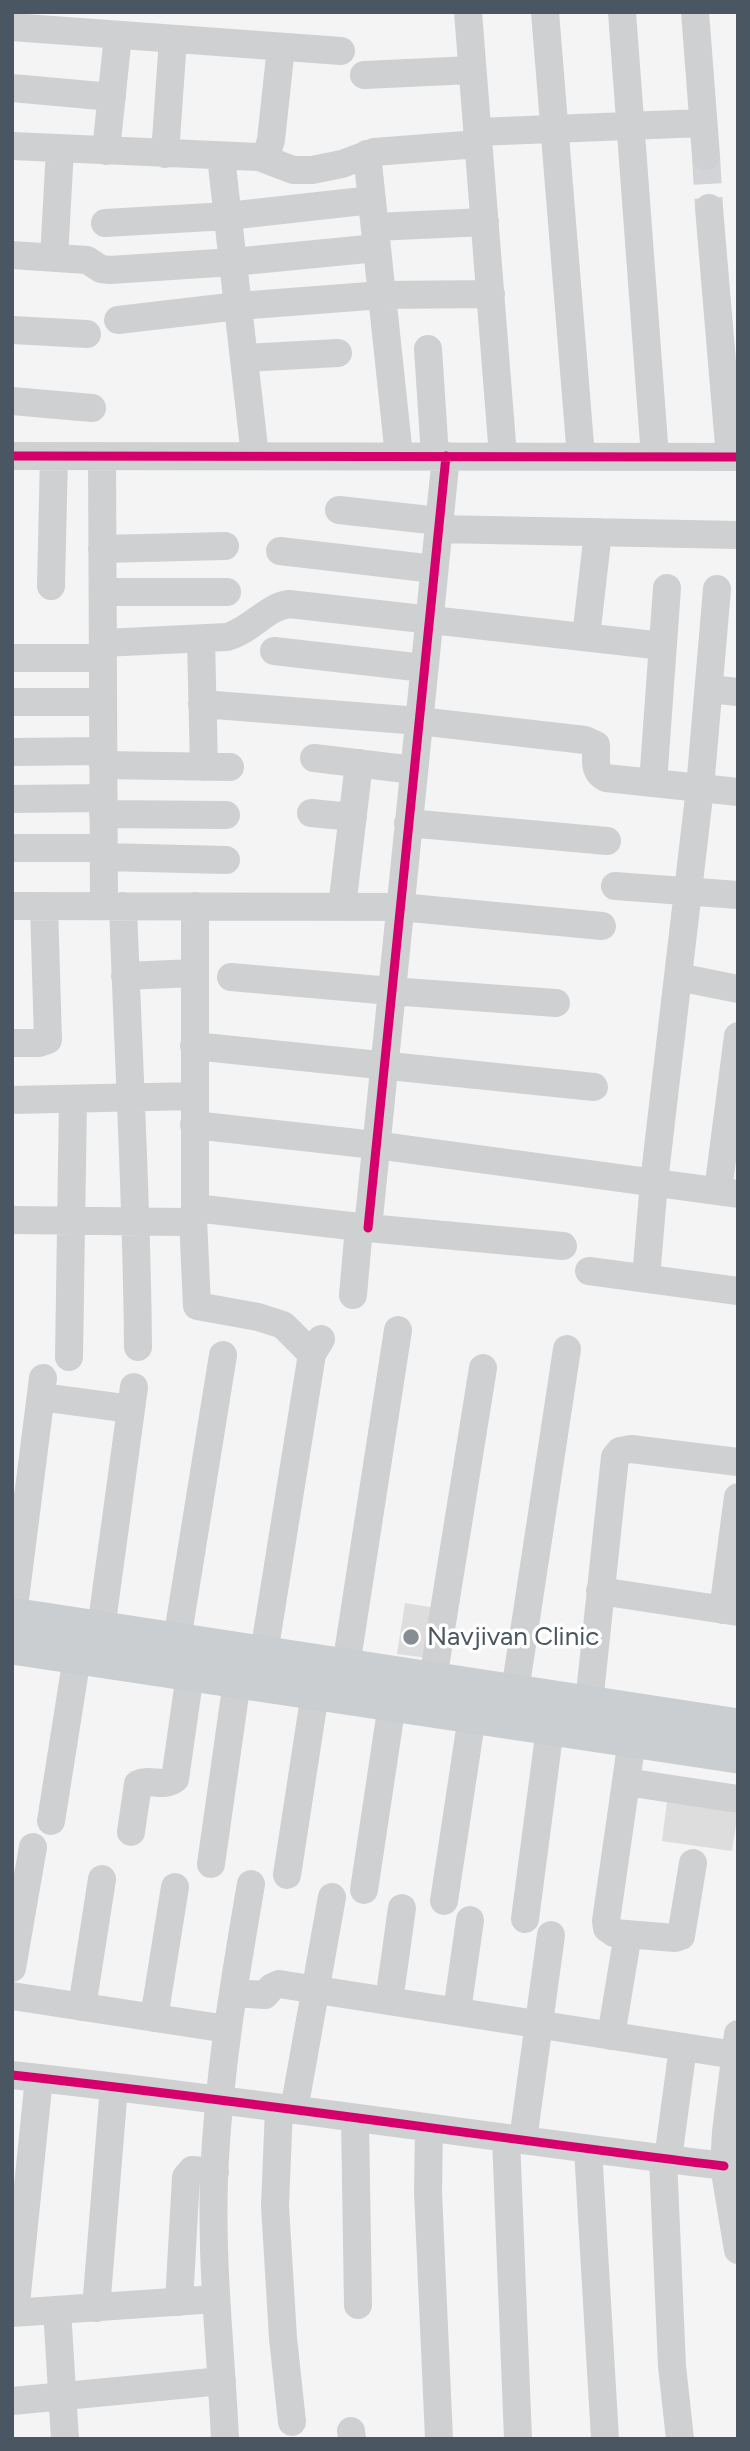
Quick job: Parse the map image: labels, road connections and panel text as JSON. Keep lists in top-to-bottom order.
{
  "places": ["Navjivan Clinic"]
}
